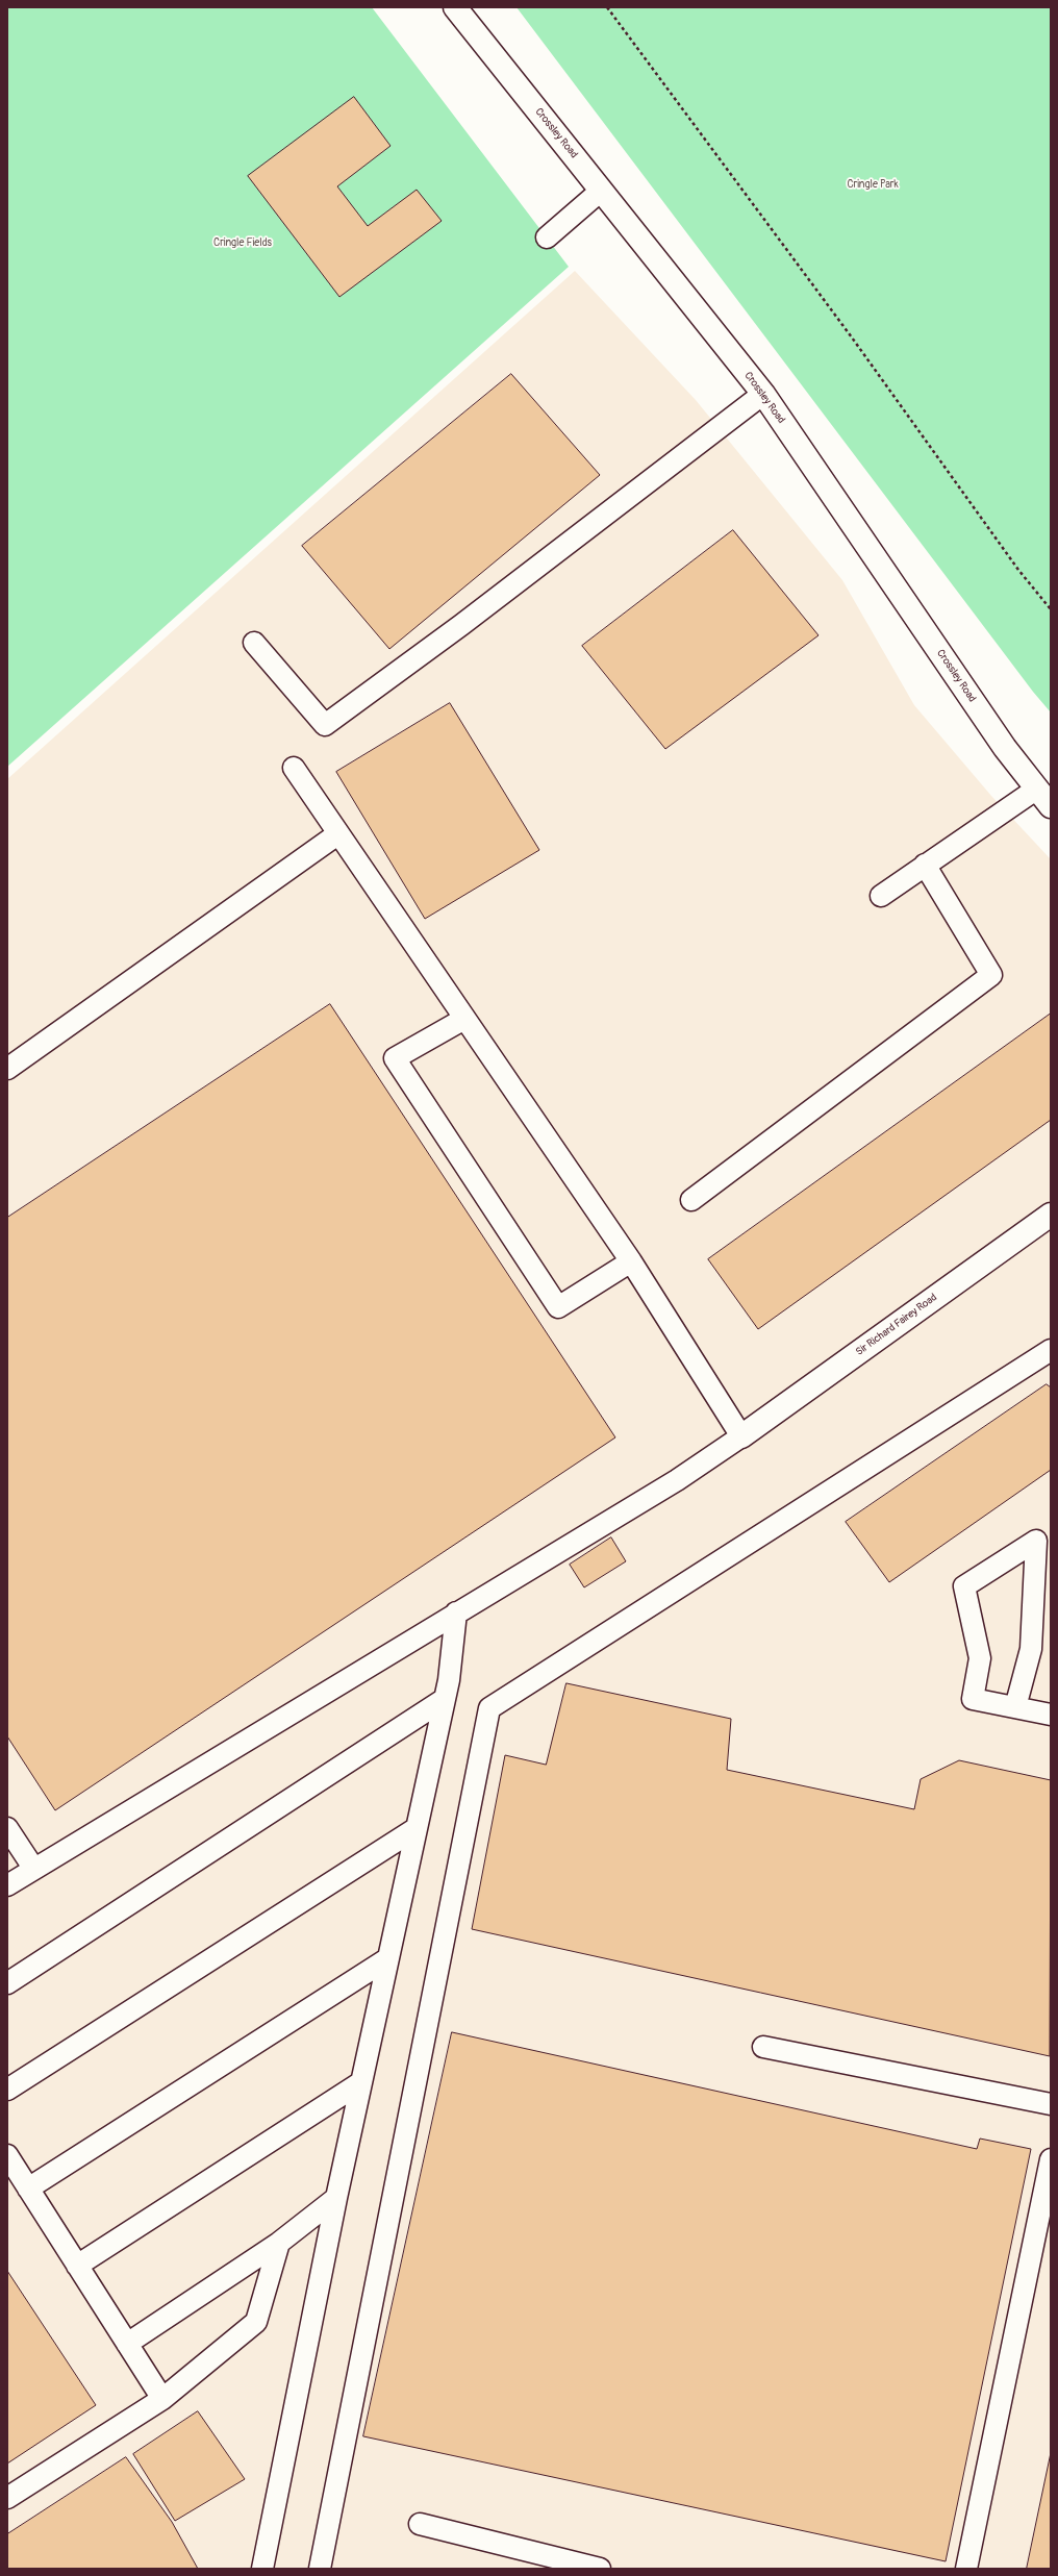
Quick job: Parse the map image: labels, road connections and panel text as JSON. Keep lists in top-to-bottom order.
{
  "streets": {
    "street": ["Crossley Road", "Sir Richard Fairey Road"]
  },
  "parks": ["Cringle Park", "Cringle Fields"]
}
